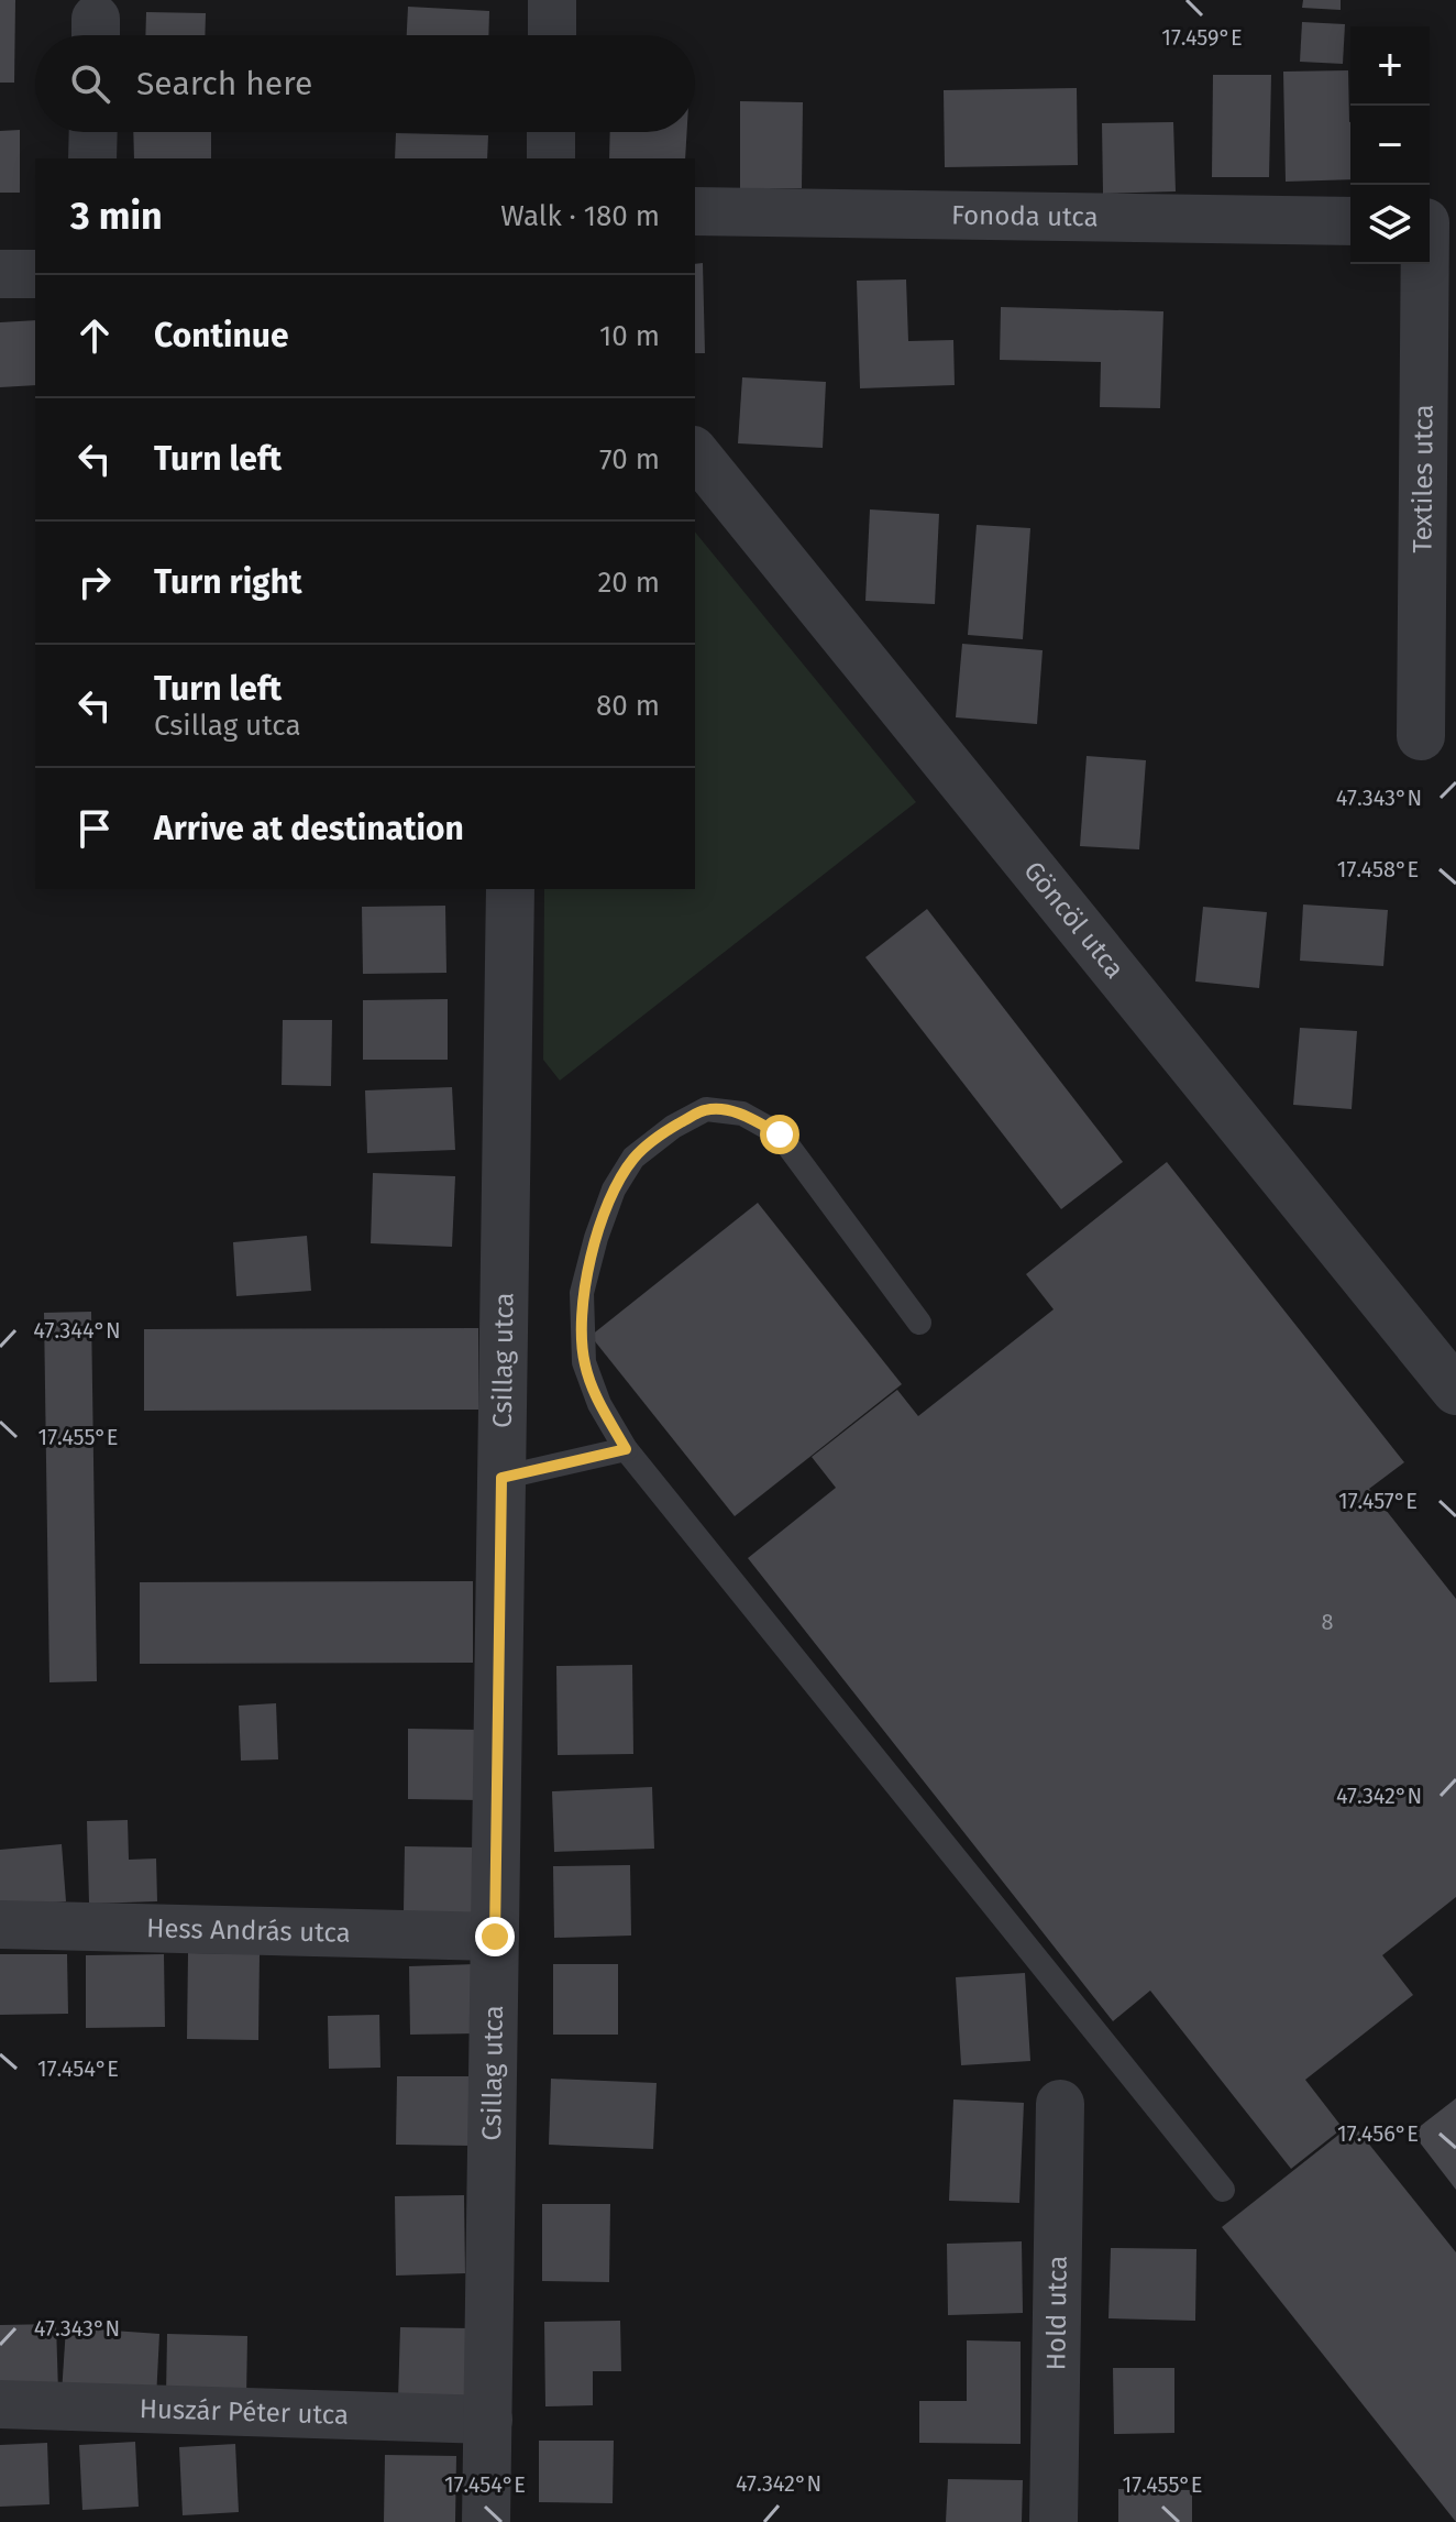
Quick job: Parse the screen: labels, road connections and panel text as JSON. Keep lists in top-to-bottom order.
{
  "streets": {
    "street": [
      "Fonoda utca",
      "Textiles utca",
      "Göncöl utca",
      "Csillag utca",
      "Hess András utca",
      "Hold utca",
      "Huszár Péter utca"
    ]
  },
  "crossings": [
    ["Csillag utca", "Hess András utca"],
    ["Csillag utca", "Huszár Péter utca"]
  ],
  "house_numbers": ["8"],
  "page": {
    "map_buttons": ["+", "−"],
    "search": "Search here",
    "heading": ["3 min", "Walk · 180 m"],
    "list": [
      ["Continue", "10 m"],
      ["Turn left", "70 m"],
      ["Turn right", "20 m"],
      ["Turn left", "Csillag utca", "80 m"],
      "Arrive at destination"
    ]
  },
  "coordinates": [
    "17.459°E",
    "47.343°N",
    "17.458°E",
    "47.344°N",
    "17.455°E",
    "17.457°E",
    "47.342°N",
    "17.454°E",
    "17.456°E"
  ]
}
